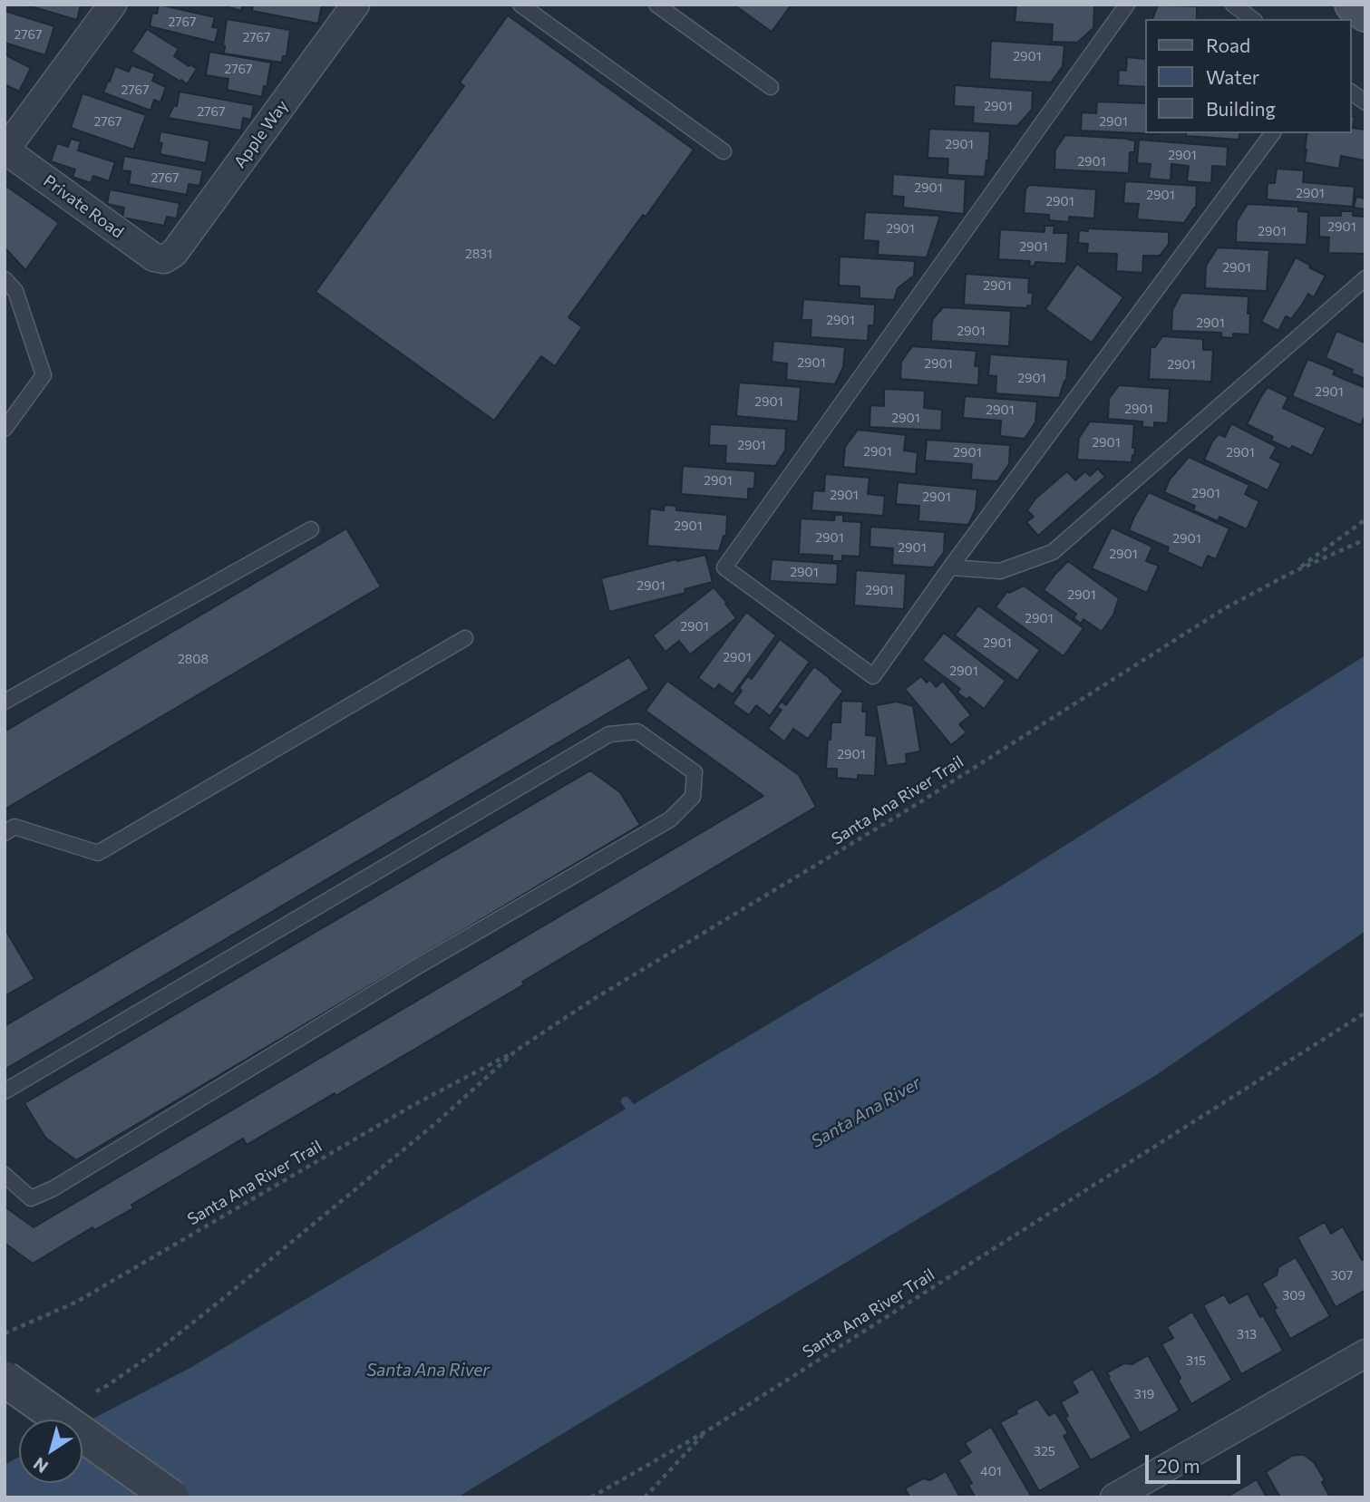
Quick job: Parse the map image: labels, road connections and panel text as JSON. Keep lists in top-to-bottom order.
{
  "streets": {
    "street": ["Apple Way", "Private Road"],
    "path": ["Santa Ana River Trail"]
  },
  "crossings": [
    ["Apple Way", "Private Road"]
  ],
  "water": ["Santa Ana River"],
  "house_numbers": [
    "2767",
    "2767",
    "2767",
    "2901",
    "2767",
    "2767",
    "2901",
    "2767",
    "2767",
    "2901",
    "2901",
    "2901",
    "2901",
    "2767",
    "2901",
    "2901",
    "2901",
    "2901",
    "2901",
    "2901",
    "2901",
    "2901",
    "2831",
    "2901",
    "2901",
    "2901",
    "2901",
    "2901",
    "2901",
    "2901",
    "2901",
    "2901",
    "2901",
    "2901",
    "2901",
    "2901",
    "2901",
    "2901",
    "2901",
    "2901",
    "2901",
    "2901",
    "2901",
    "2901",
    "2901",
    "2901",
    "2901",
    "2901",
    "2901",
    "2901",
    "2901",
    "2901",
    "2901",
    "2901",
    "2901",
    "2901",
    "2901",
    "2901",
    "2901",
    "2808",
    "2901",
    "2901",
    "307",
    "309",
    "313",
    "315",
    "319",
    "325",
    "401"
  ],
  "legend": ["Road", "Water", "Building"],
  "scale_bar": "20 m",
  "north": "bottom left"
}
